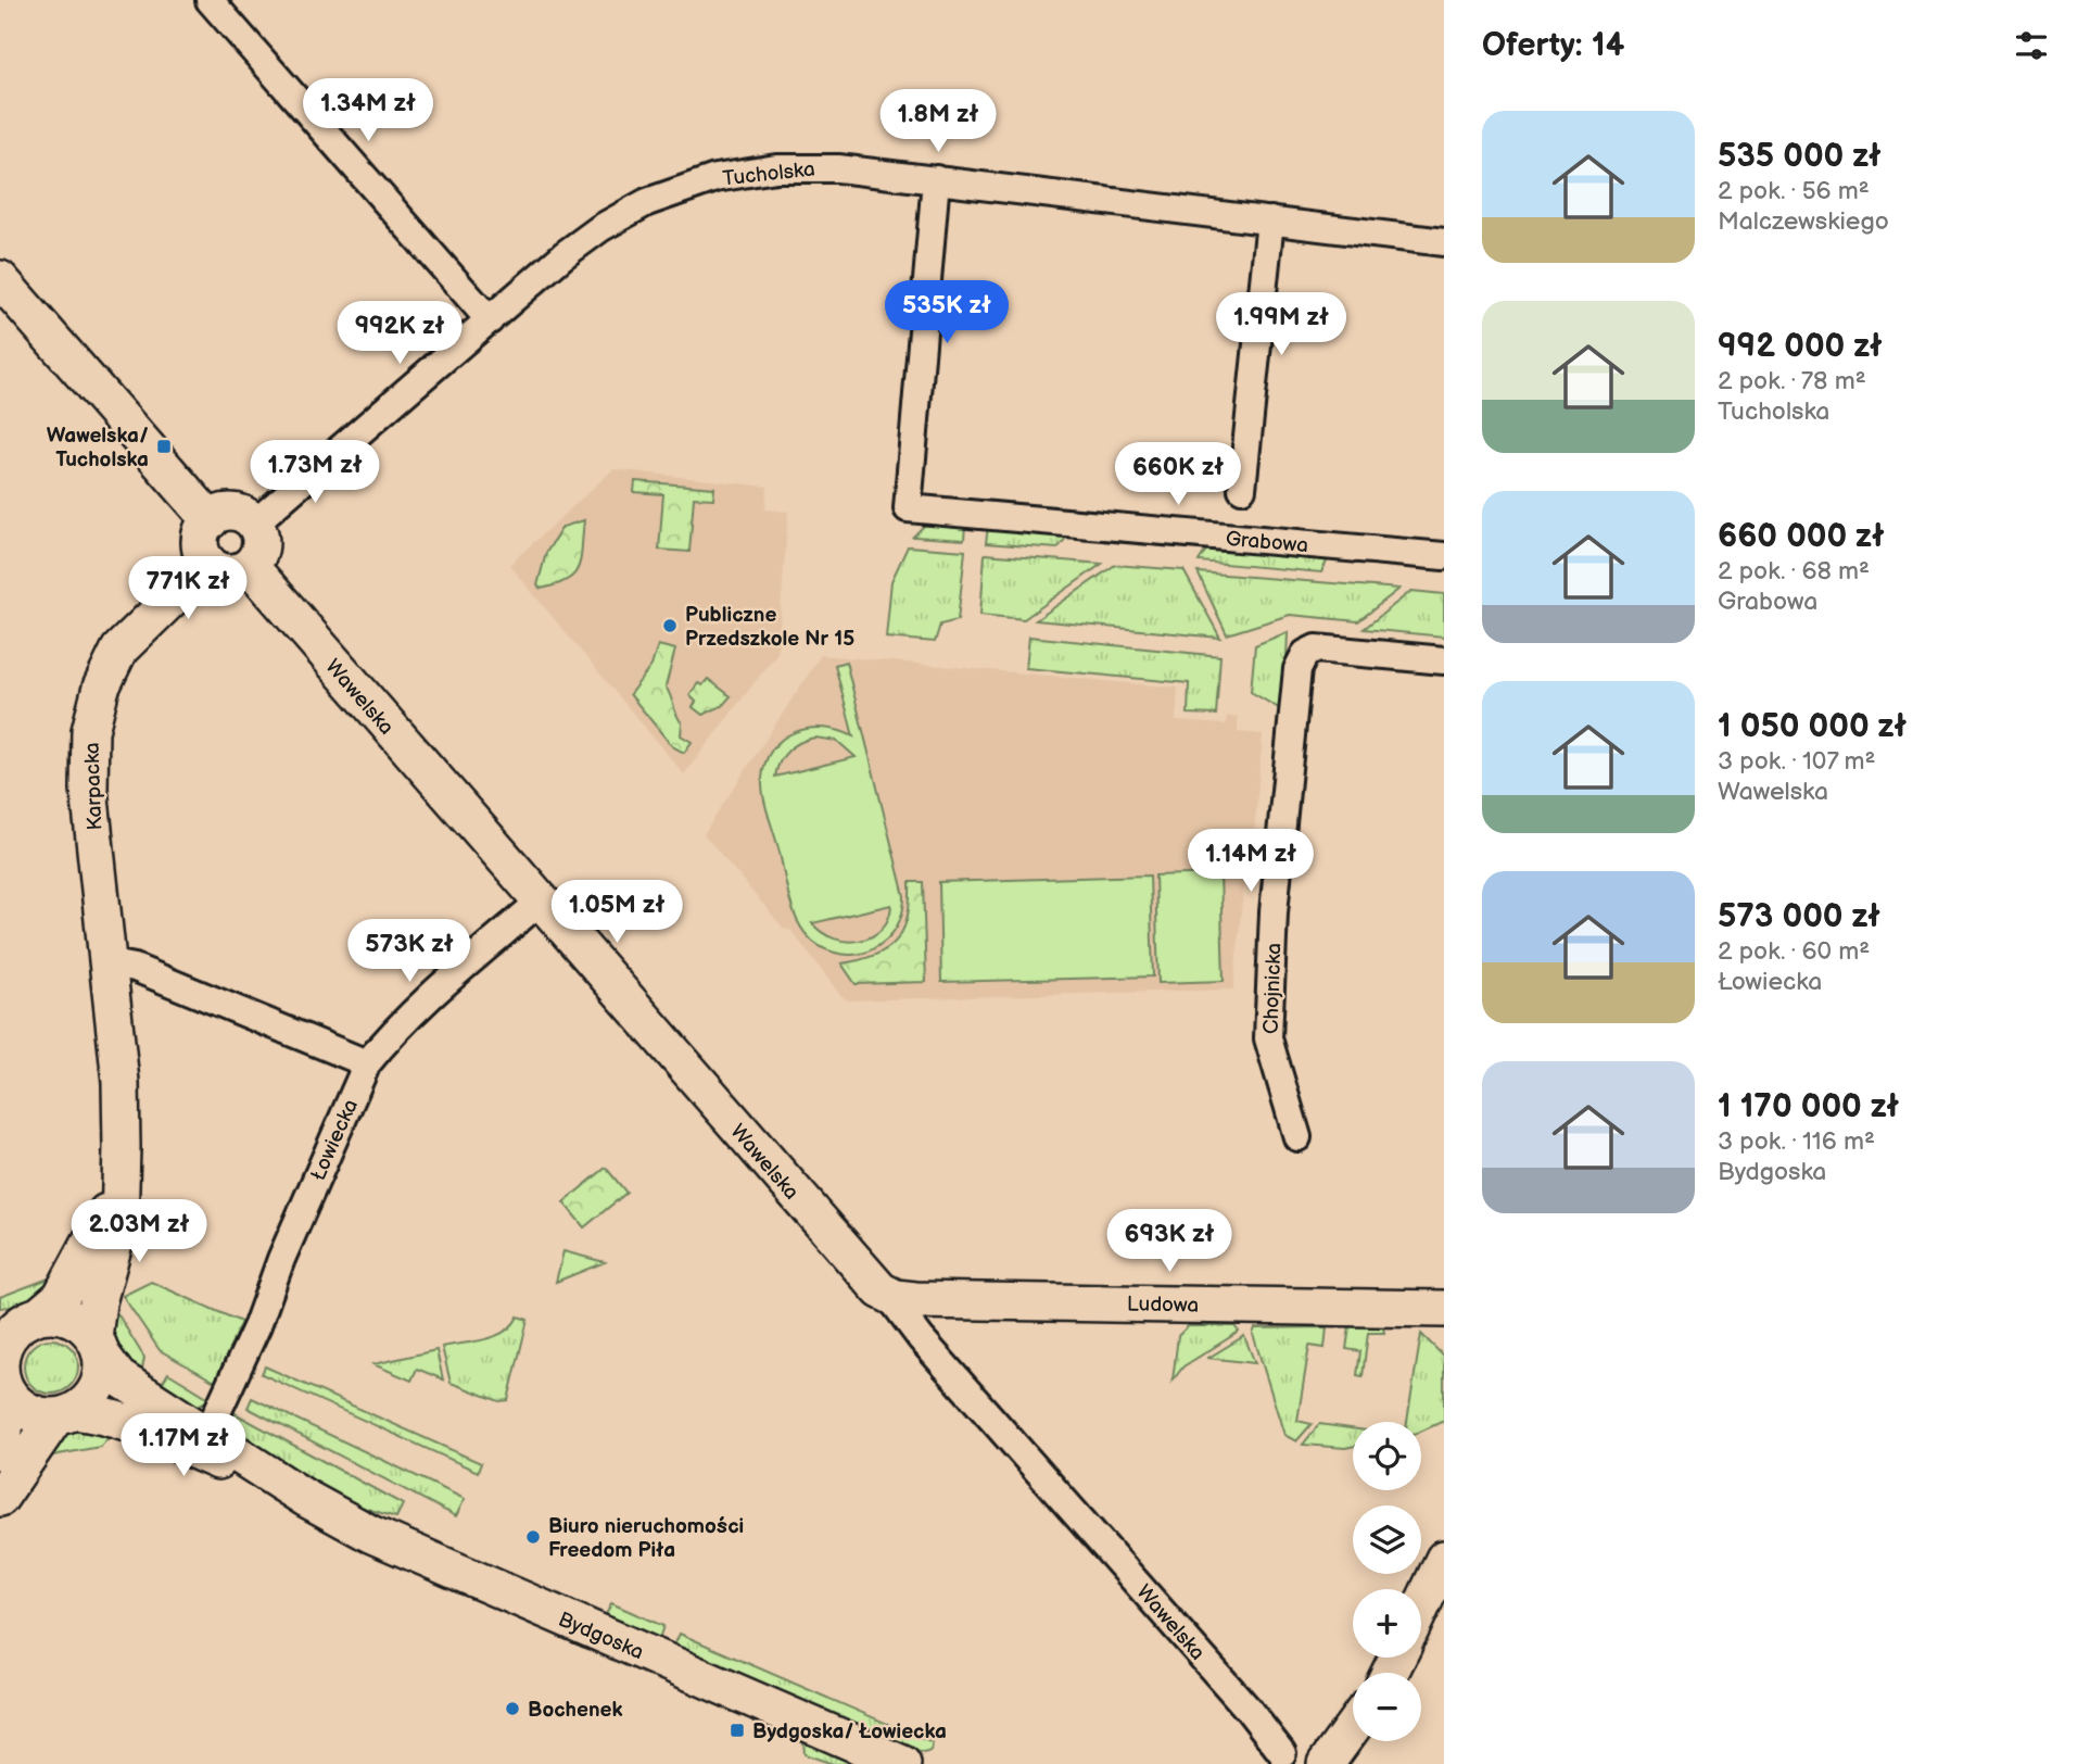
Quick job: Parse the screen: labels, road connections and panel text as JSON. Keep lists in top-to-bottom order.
{
  "streets": {
    "street": [
      "Tucholska",
      "Grabowa",
      "Wawelska",
      "Karpacka",
      "Chojnicka",
      "Łowiecka",
      "Ludowa",
      "Bydgoska"
    ]
  },
  "crossings": [
    ["Tucholska", "Grabowa"],
    ["Tucholska", "Wawelska"],
    ["Tucholska", "Karpacka"],
    ["Wawelska", "Karpacka"],
    ["Wawelska", "Łowiecka"],
    ["Wawelska", "Ludowa"],
    ["Karpacka", "Bydgoska"],
    ["Łowiecka", "Bydgoska"]
  ],
  "places": {
    "transit": ["Wawelska/ Tucholska", "Bydgoska/ Łowiecka"],
    "other": ["Publiczne Przedszkole Nr 15", "Biuro nieruchomości Freedom Piła", "Bochenek"]
  },
  "page": {
    "heading": "Oferty: 14",
    "price": [
      "1.34M zł",
      "1.8M zł",
      "535K zł",
      "1.99M zł",
      "992K zł",
      "1.73M zł",
      "660K zł",
      "771K zł",
      "1.14M zł",
      "1.05M zł",
      "573K zł",
      "2.03M zł",
      "693K zł",
      "1.17M zł"
    ],
    "list": [
      {
        "name": "535 000 zł",
        "note": "2 pok. · 56 m² · Malczewskiego"
      },
      {
        "name": "992 000 zł",
        "note": "2 pok. · 78 m² · Tucholska"
      },
      {
        "name": "660 000 zł",
        "note": "2 pok. · 68 m² · Grabowa"
      },
      {
        "name": "1 050 000 zł",
        "note": "3 pok. · 107 m² · Wawelska"
      },
      {
        "name": "573 000 zł",
        "note": "2 pok. · 60 m² · Łowiecka"
      },
      {
        "name": "1 170 000 zł",
        "note": "3 pok. · 116 m² · Bydgoska"
      }
    ],
    "map_buttons": ["+", "−"]
  }
}
